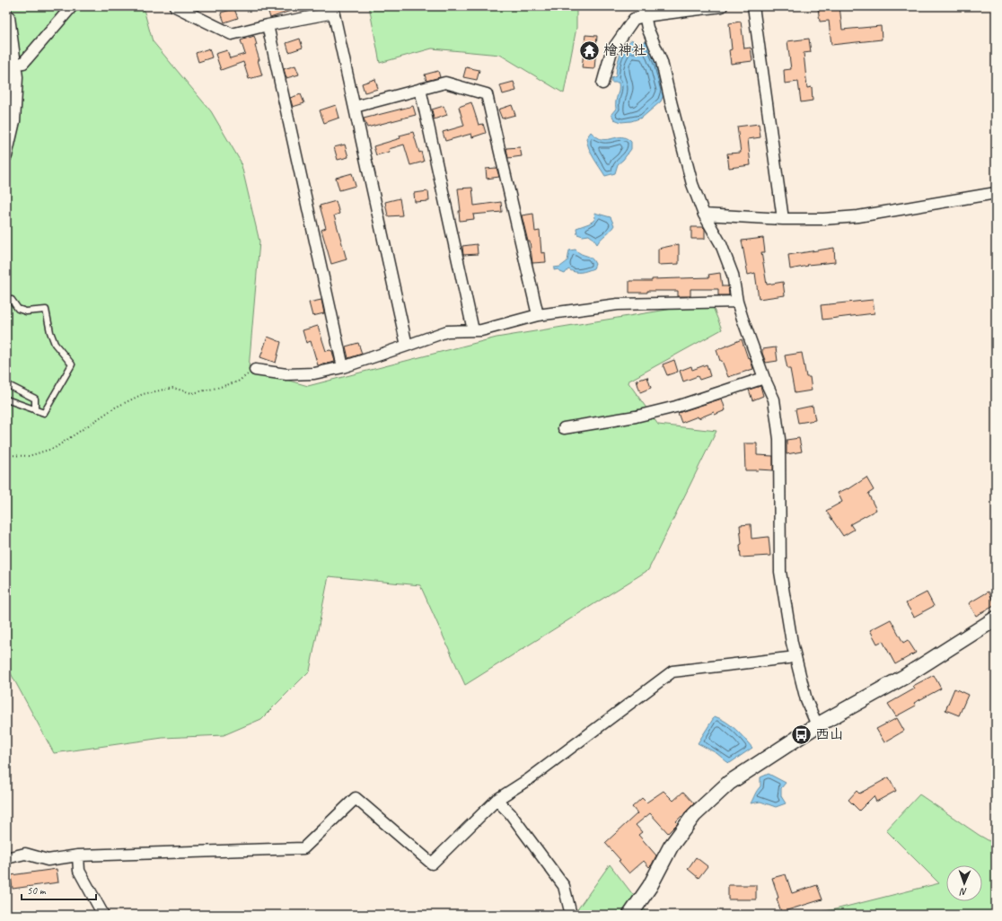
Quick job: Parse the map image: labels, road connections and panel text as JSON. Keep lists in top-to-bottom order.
{
  "places": {
    "temple": ["檜神社"],
    "bus stop": ["西山"]
  },
  "scale_bar": "50 m",
  "north": "bottom"
}
